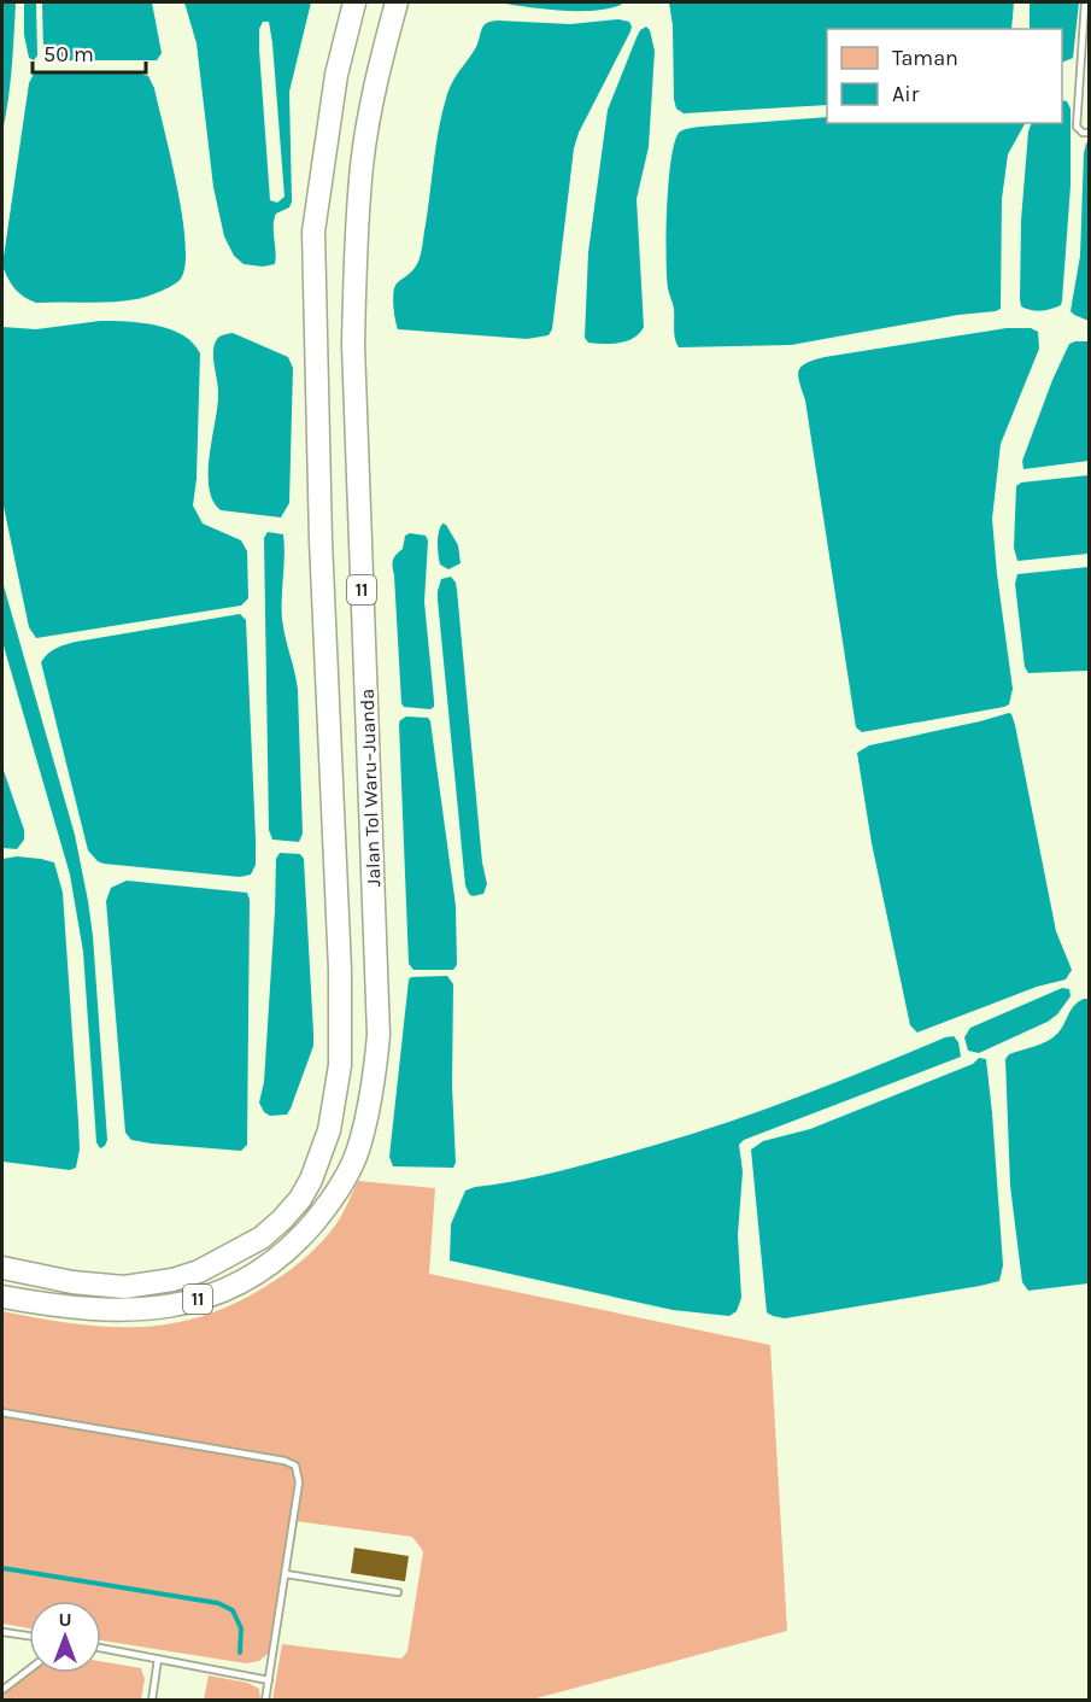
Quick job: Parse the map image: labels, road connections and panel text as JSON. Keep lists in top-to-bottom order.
{
  "streets": {
    "highway": ["11", "Jalan Tol Waru–Juanda"]
  },
  "legend": ["Taman", "Air"],
  "scale_bar": "50 m",
  "north": "top"
}
